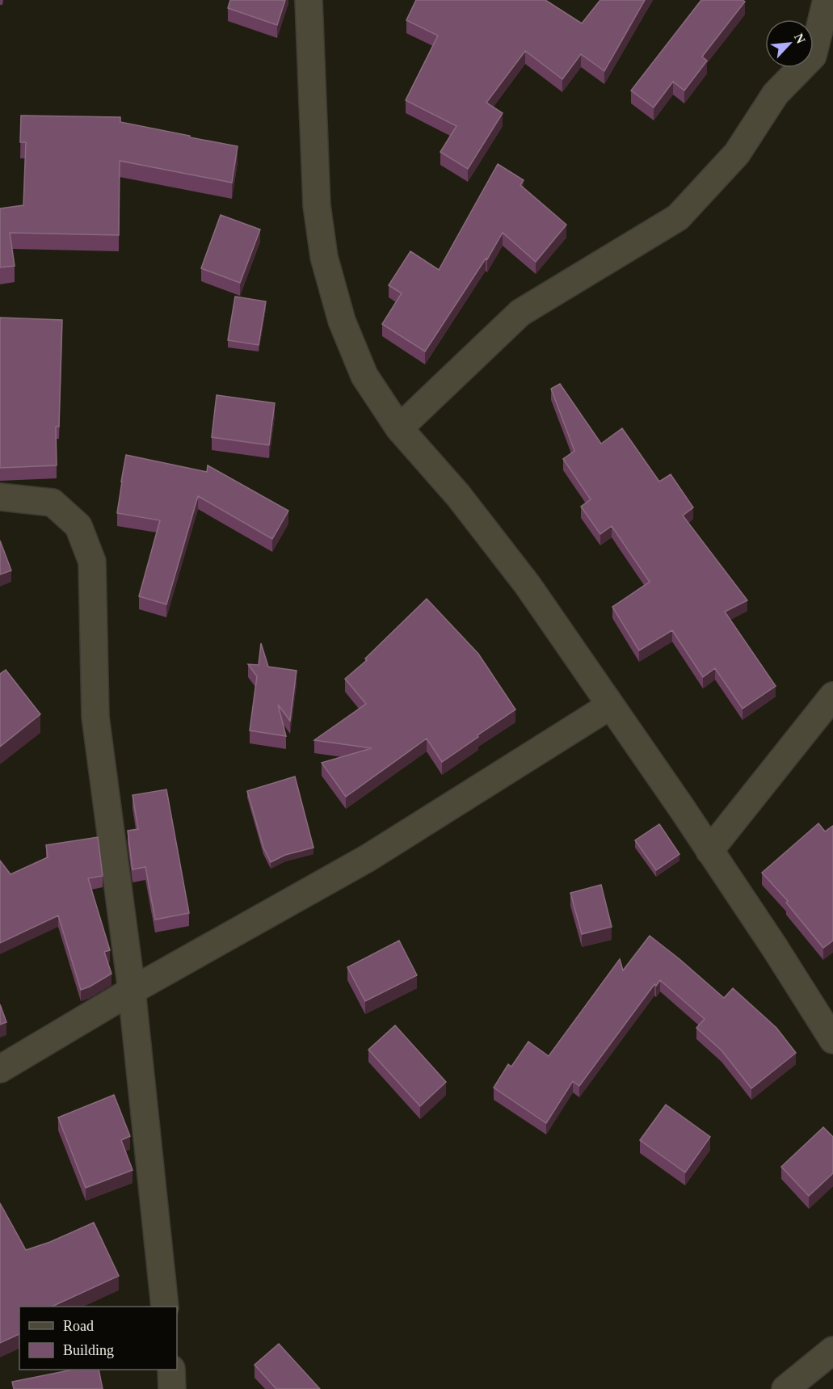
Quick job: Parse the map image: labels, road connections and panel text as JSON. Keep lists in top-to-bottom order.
{
  "legend": ["Road", "Building"],
  "north": "top right"
}
